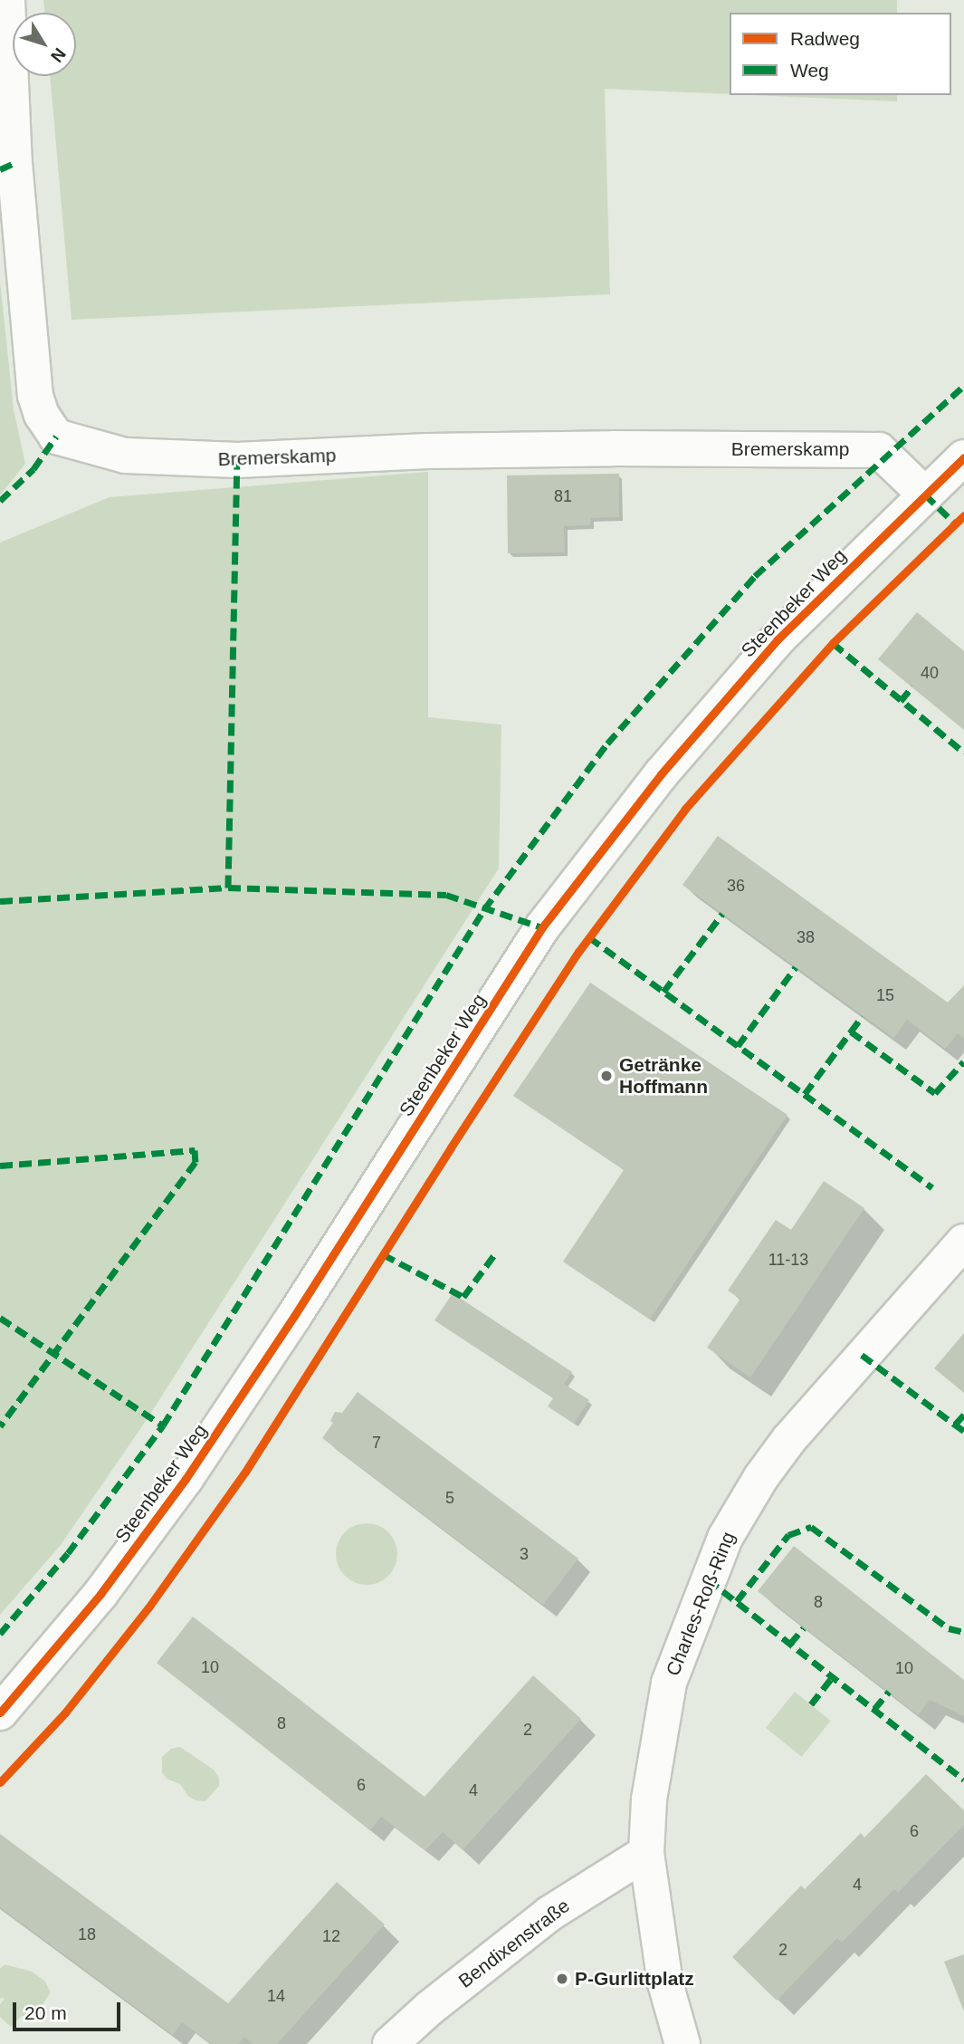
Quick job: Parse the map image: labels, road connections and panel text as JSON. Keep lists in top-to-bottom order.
{
  "streets": {
    "street": [
      "Bremerskamp",
      "Steenbeker Weg",
      "Charles-Roß-Ring",
      "Bendixenstraße"
    ]
  },
  "crossings": [
    ["Bremerskamp", "Steenbeker Weg"],
    ["Charles-Roß-Ring", "Bendixenstraße"]
  ],
  "places": ["Getränke Hoffmann", "P-Gurlittplatz"],
  "house_numbers": [
    "81",
    "40",
    "36",
    "38",
    "15",
    "11-13",
    "7",
    "5",
    "3",
    "8",
    "10",
    "10",
    "8",
    "2",
    "6",
    "4",
    "6",
    "4",
    "18",
    "12",
    "2",
    "14"
  ],
  "legend": ["Radweg", "Weg"],
  "scale_bar": "20 m",
  "north": "bottom right"
}
